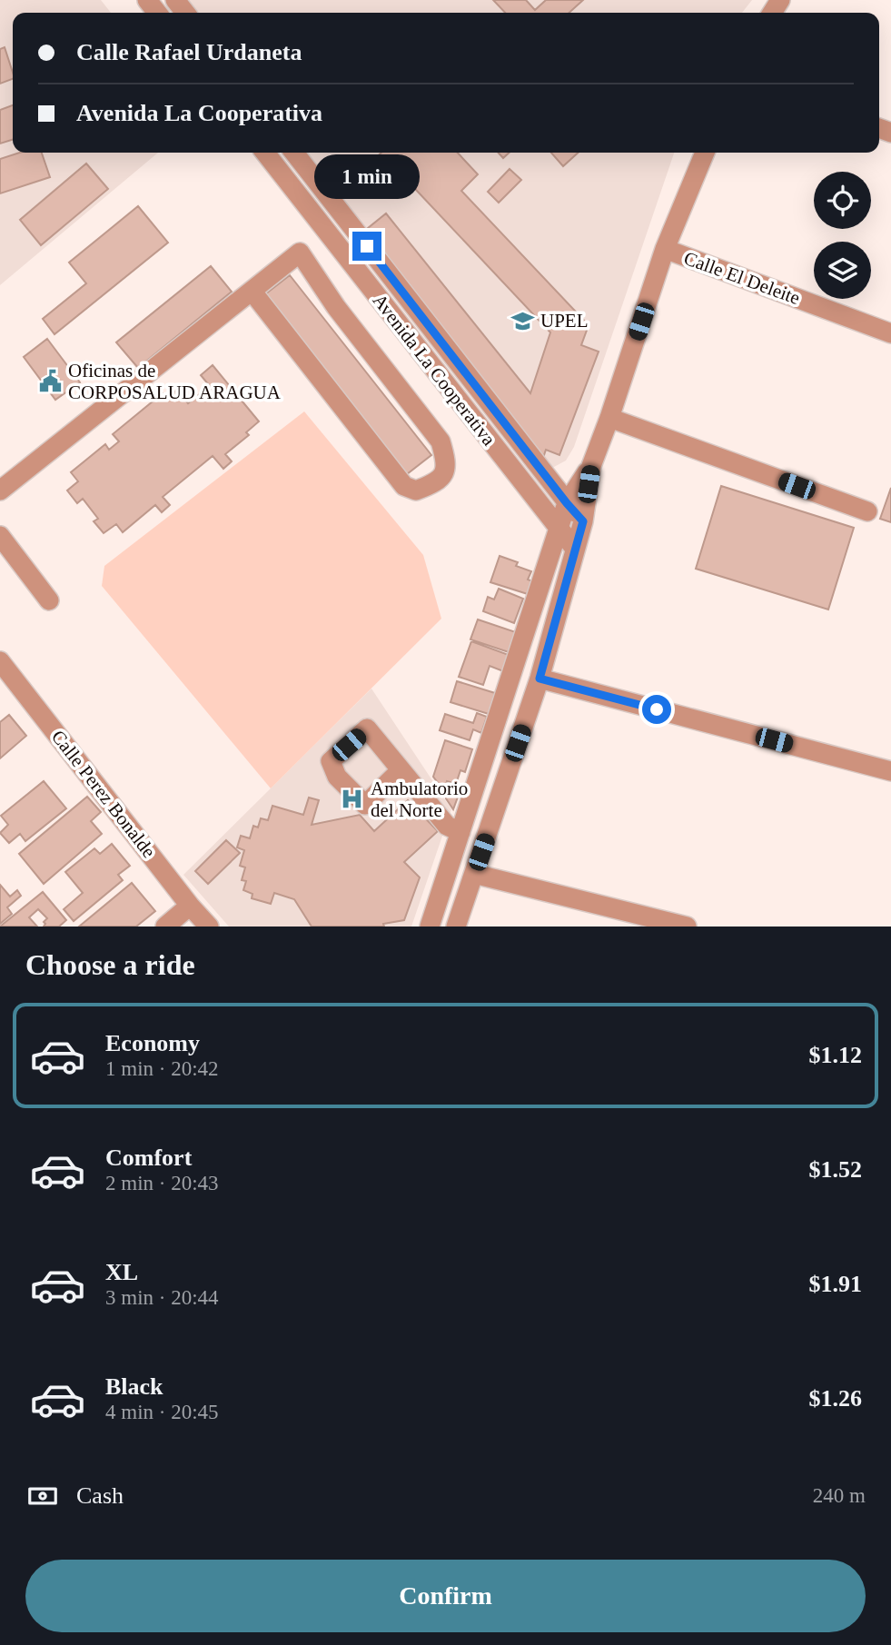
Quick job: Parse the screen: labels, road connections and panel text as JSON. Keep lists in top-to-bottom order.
{
  "streets": {
    "street": ["Calle El Deleite", "Avenida La Cooperativa", "Calle Perez Bonalde"]
  },
  "places": {
    "school or university": ["UPEL"],
    "public building": ["Oficinas de CORPOSALUD ARAGUA"],
    "hospital": ["Ambulatorio del Norte"]
  },
  "page": {
    "banner": ["Calle Rafael Urdaneta", "Avenida La Cooperativa"],
    "bubble": "1 min",
    "heading": "Choose a ride",
    "list": [
      {
        "name": "Economy",
        "note": "1 min · 20:42",
        "value": "$1.12"
      },
      {
        "name": "Comfort",
        "note": "2 min · 20:43",
        "value": "$1.52"
      },
      {
        "name": "XL",
        "note": "3 min · 20:44",
        "value": "$1.91"
      },
      {
        "name": "Black",
        "note": "4 min · 20:45",
        "value": "$1.26"
      }
    ],
    "pay": ["Cash", "240 m"],
    "buttons": "Confirm"
  }
}
